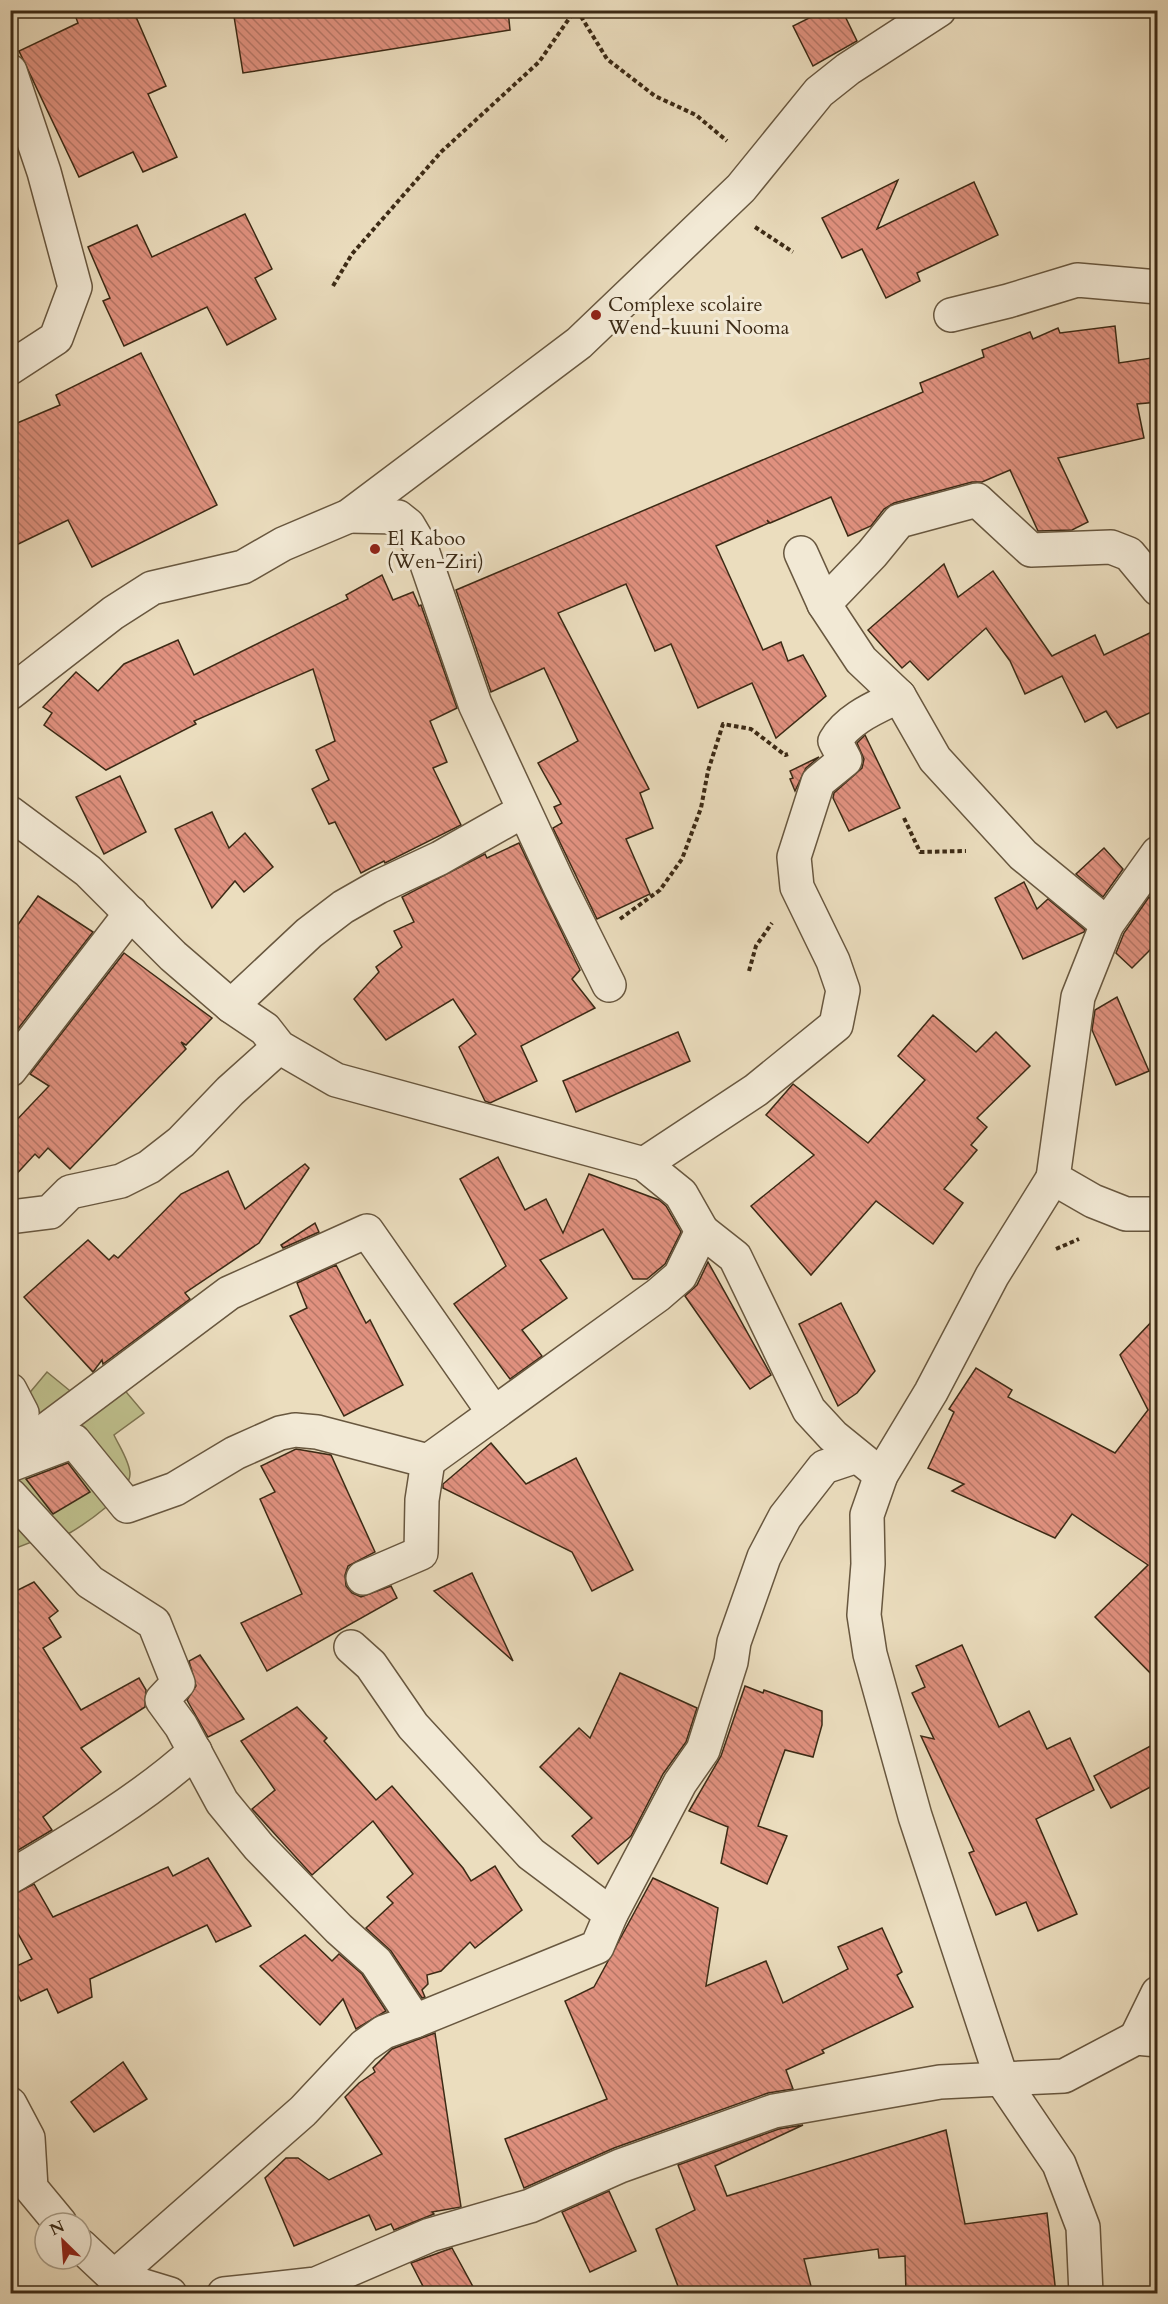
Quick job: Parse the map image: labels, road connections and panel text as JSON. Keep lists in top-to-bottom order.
{
  "places": ["Complexe scolaire Wend-kuuni Nooma", "El Kaboo (Wen-Ziri)"],
  "north": "top left"
}
